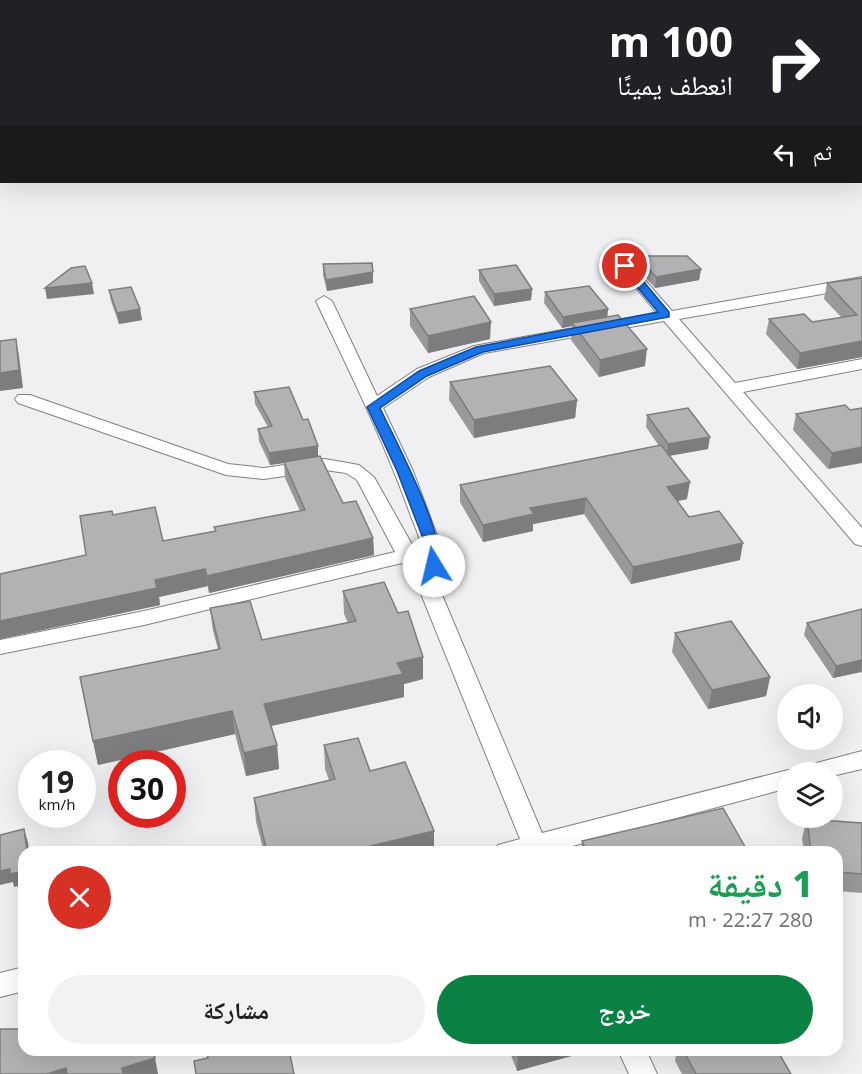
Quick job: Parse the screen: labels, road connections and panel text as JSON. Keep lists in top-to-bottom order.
{
  "page": {
    "turn": ["100 m", "انعطف يمينًا"],
    "then": "ثم",
    "speed": "19 km/h",
    "limit": "30",
    "heading": ["1 دقيقة", "280 m · 22:27"],
    "buttons": ["خروج", "مشاركة"]
  }
}
